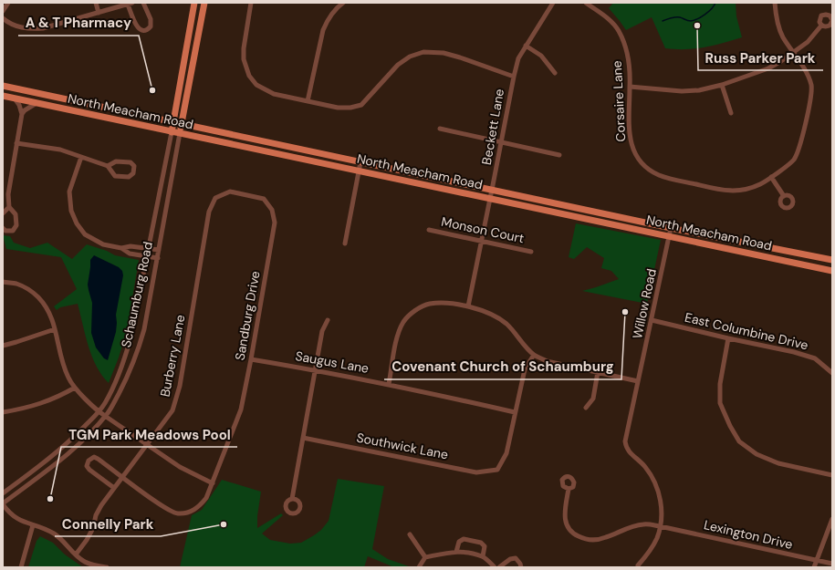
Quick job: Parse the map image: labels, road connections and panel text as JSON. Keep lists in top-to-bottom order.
{
  "streets": {
    "main road": ["North Meacham Road", "Schaumburg Road"],
    "street": [
      "Corsaire Lane",
      "Beckett Lane",
      "Monson Court",
      "Willow Road",
      "Sandburg Drive",
      "East Columbine Drive",
      "Burberry Lane",
      "Saugus Lane",
      "Southwick Lane",
      "Lexington Drive"
    ]
  },
  "crossings": [
    ["North Meacham Road", "Beckett Lane"],
    ["North Meacham Road", "Schaumburg Road"],
    ["North Meacham Road", "Willow Road"],
    ["Beckett Lane", "Monson Court"],
    ["Willow Road", "East Columbine Drive"],
    ["Willow Road", "Lexington Drive"],
    ["Sandburg Drive", "Burberry Lane"],
    ["Sandburg Drive", "Saugus Lane"],
    ["Saugus Lane", "Southwick Lane"]
  ],
  "places": [
    "Russ Parker Park",
    "A & T Pharmacy",
    "Covenant Church of Schaumburg",
    "TGM Park Meadows Pool",
    "Connelly Park"
  ]
}
